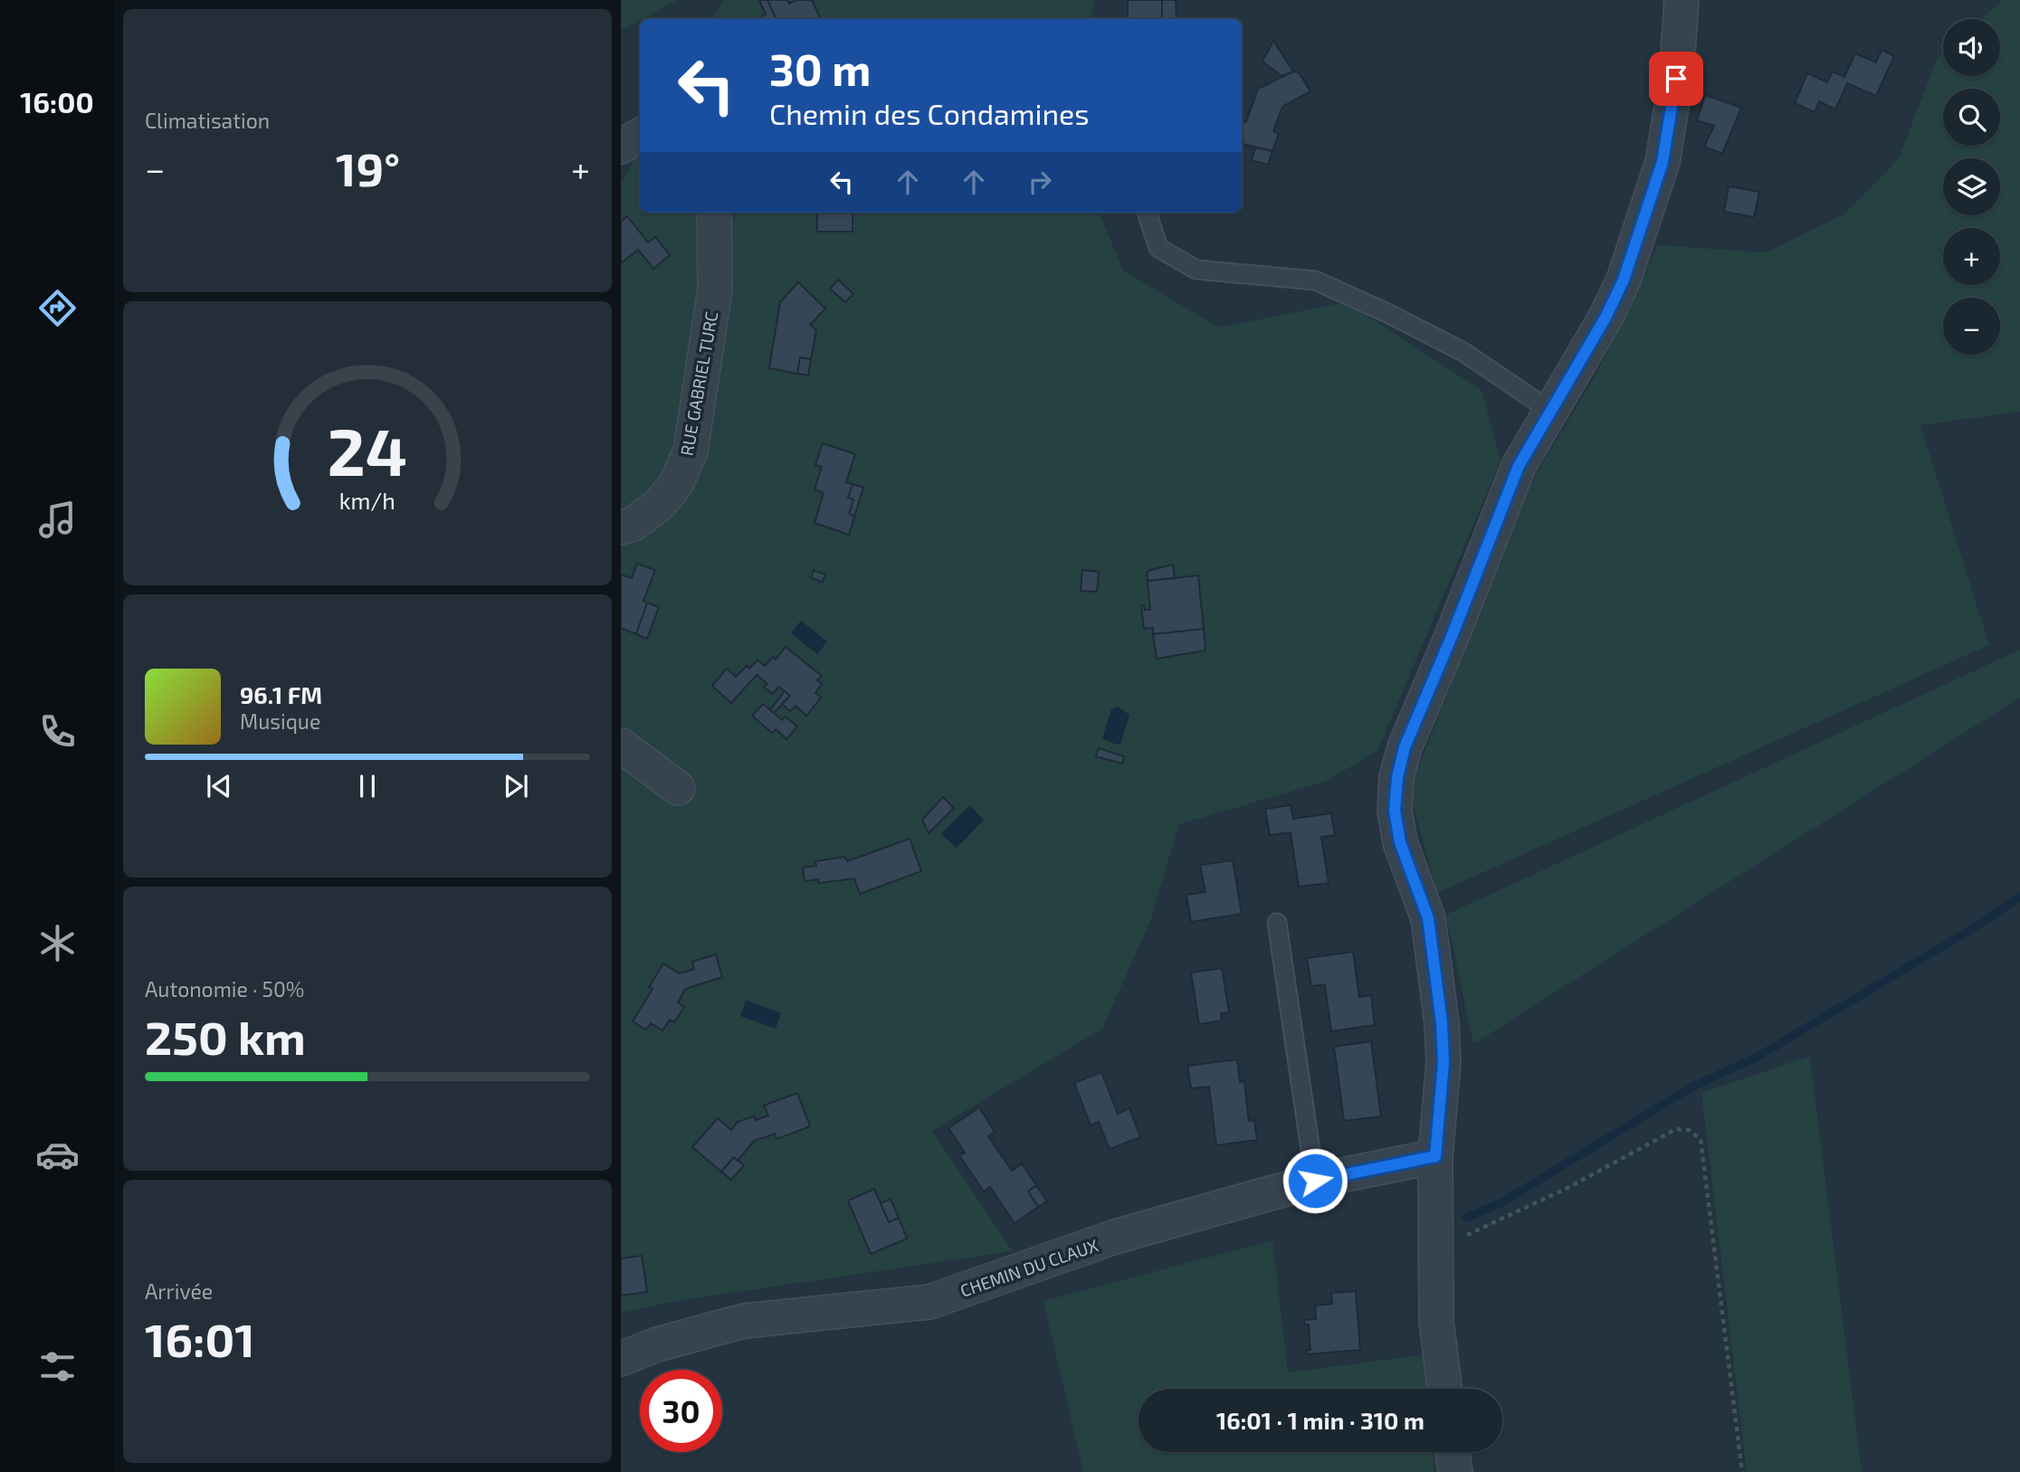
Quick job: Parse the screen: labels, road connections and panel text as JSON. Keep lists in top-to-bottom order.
{
  "streets": {
    "street": ["RUE GABRIEL TURC", "CHEMIN DU CLAUX"]
  },
  "page": {
    "tabs": "16:00",
    "tile": [
      "Climatisation",
      ["Autonomie · 50%", "250 km"],
      ["Arrivée", "16:01"]
    ],
    "map_buttons": ["+", "−"],
    "turn": ["30 m", "Chemin des Condamines"],
    "heat": ["−", "19°", "+"],
    "song": ["96.1 FM", "Musique"],
    "limit": "30",
    "trip": "16:01 · 1 min · 310 m",
    "gauge": ["24", "km/h"]
  }
}
